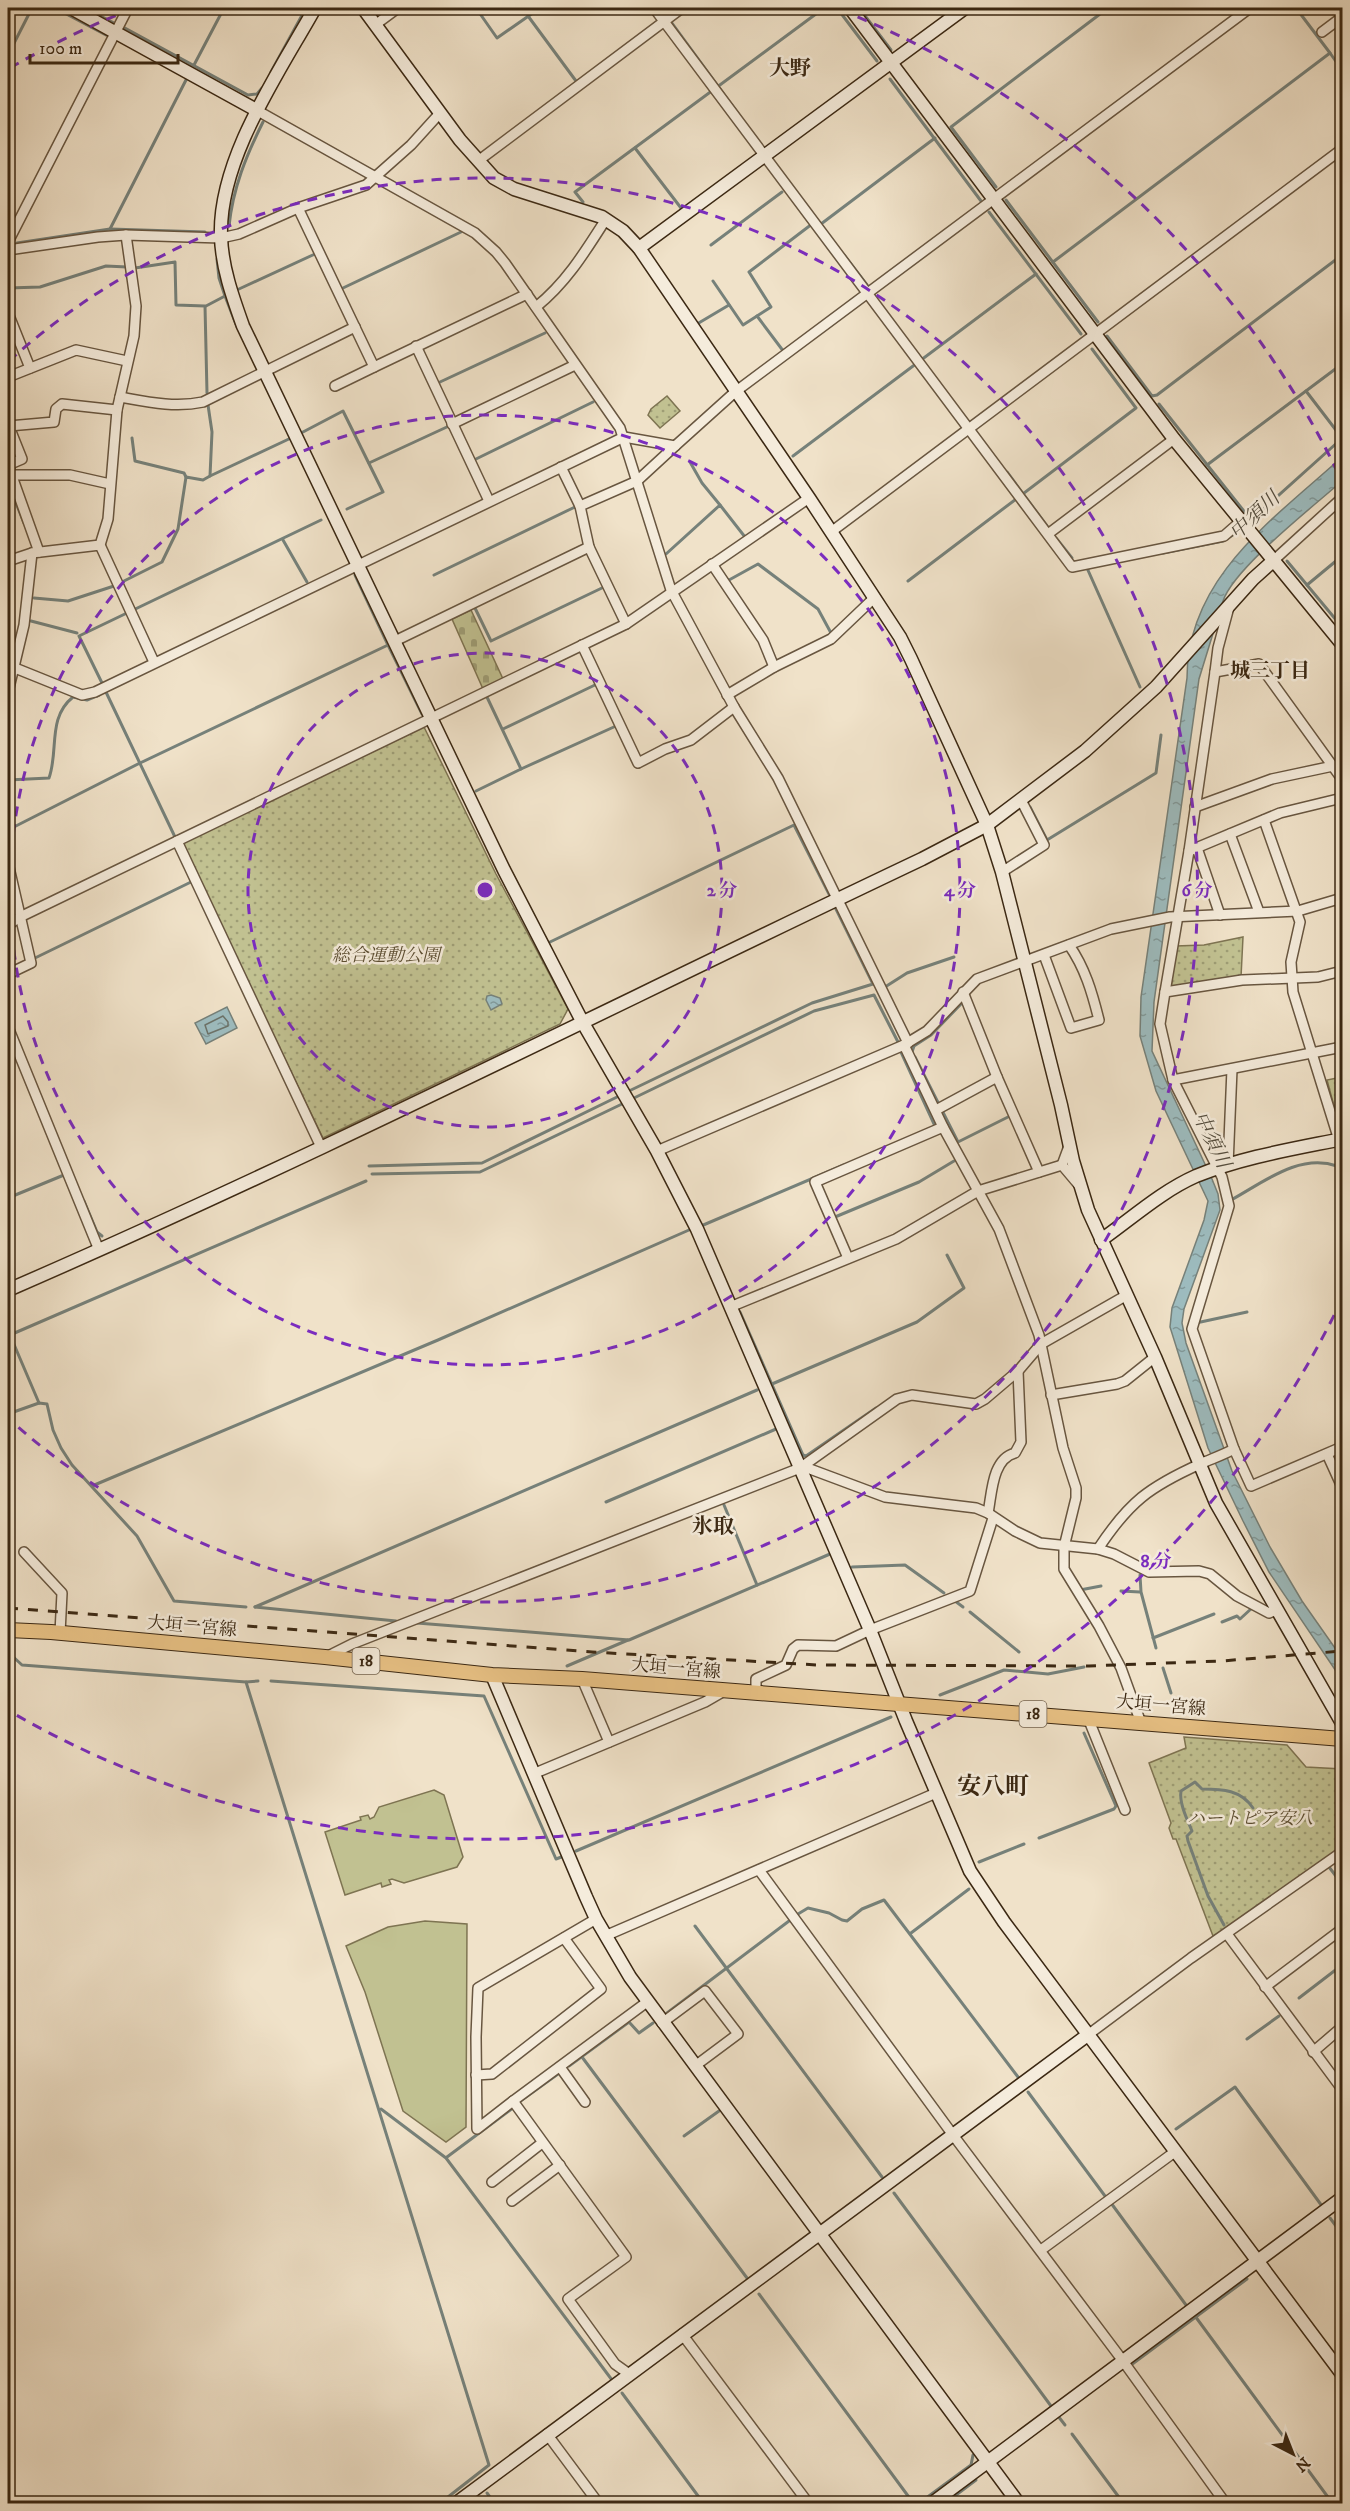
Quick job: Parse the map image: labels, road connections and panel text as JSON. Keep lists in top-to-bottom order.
{
  "streets": {
    "main road": ["大垣一宮線", "18"]
  },
  "districts": [
    "大野",
    "城三丁目",
    "氷取",
    "安八町"
  ],
  "water": ["中須川"],
  "parks": ["総合運動公園", "ハートピア安八"],
  "scale_bar": "100 m",
  "north": "bottom right",
  "rings": [
    "2 分",
    "4 分",
    "6 分",
    "8 分"
  ]
}
